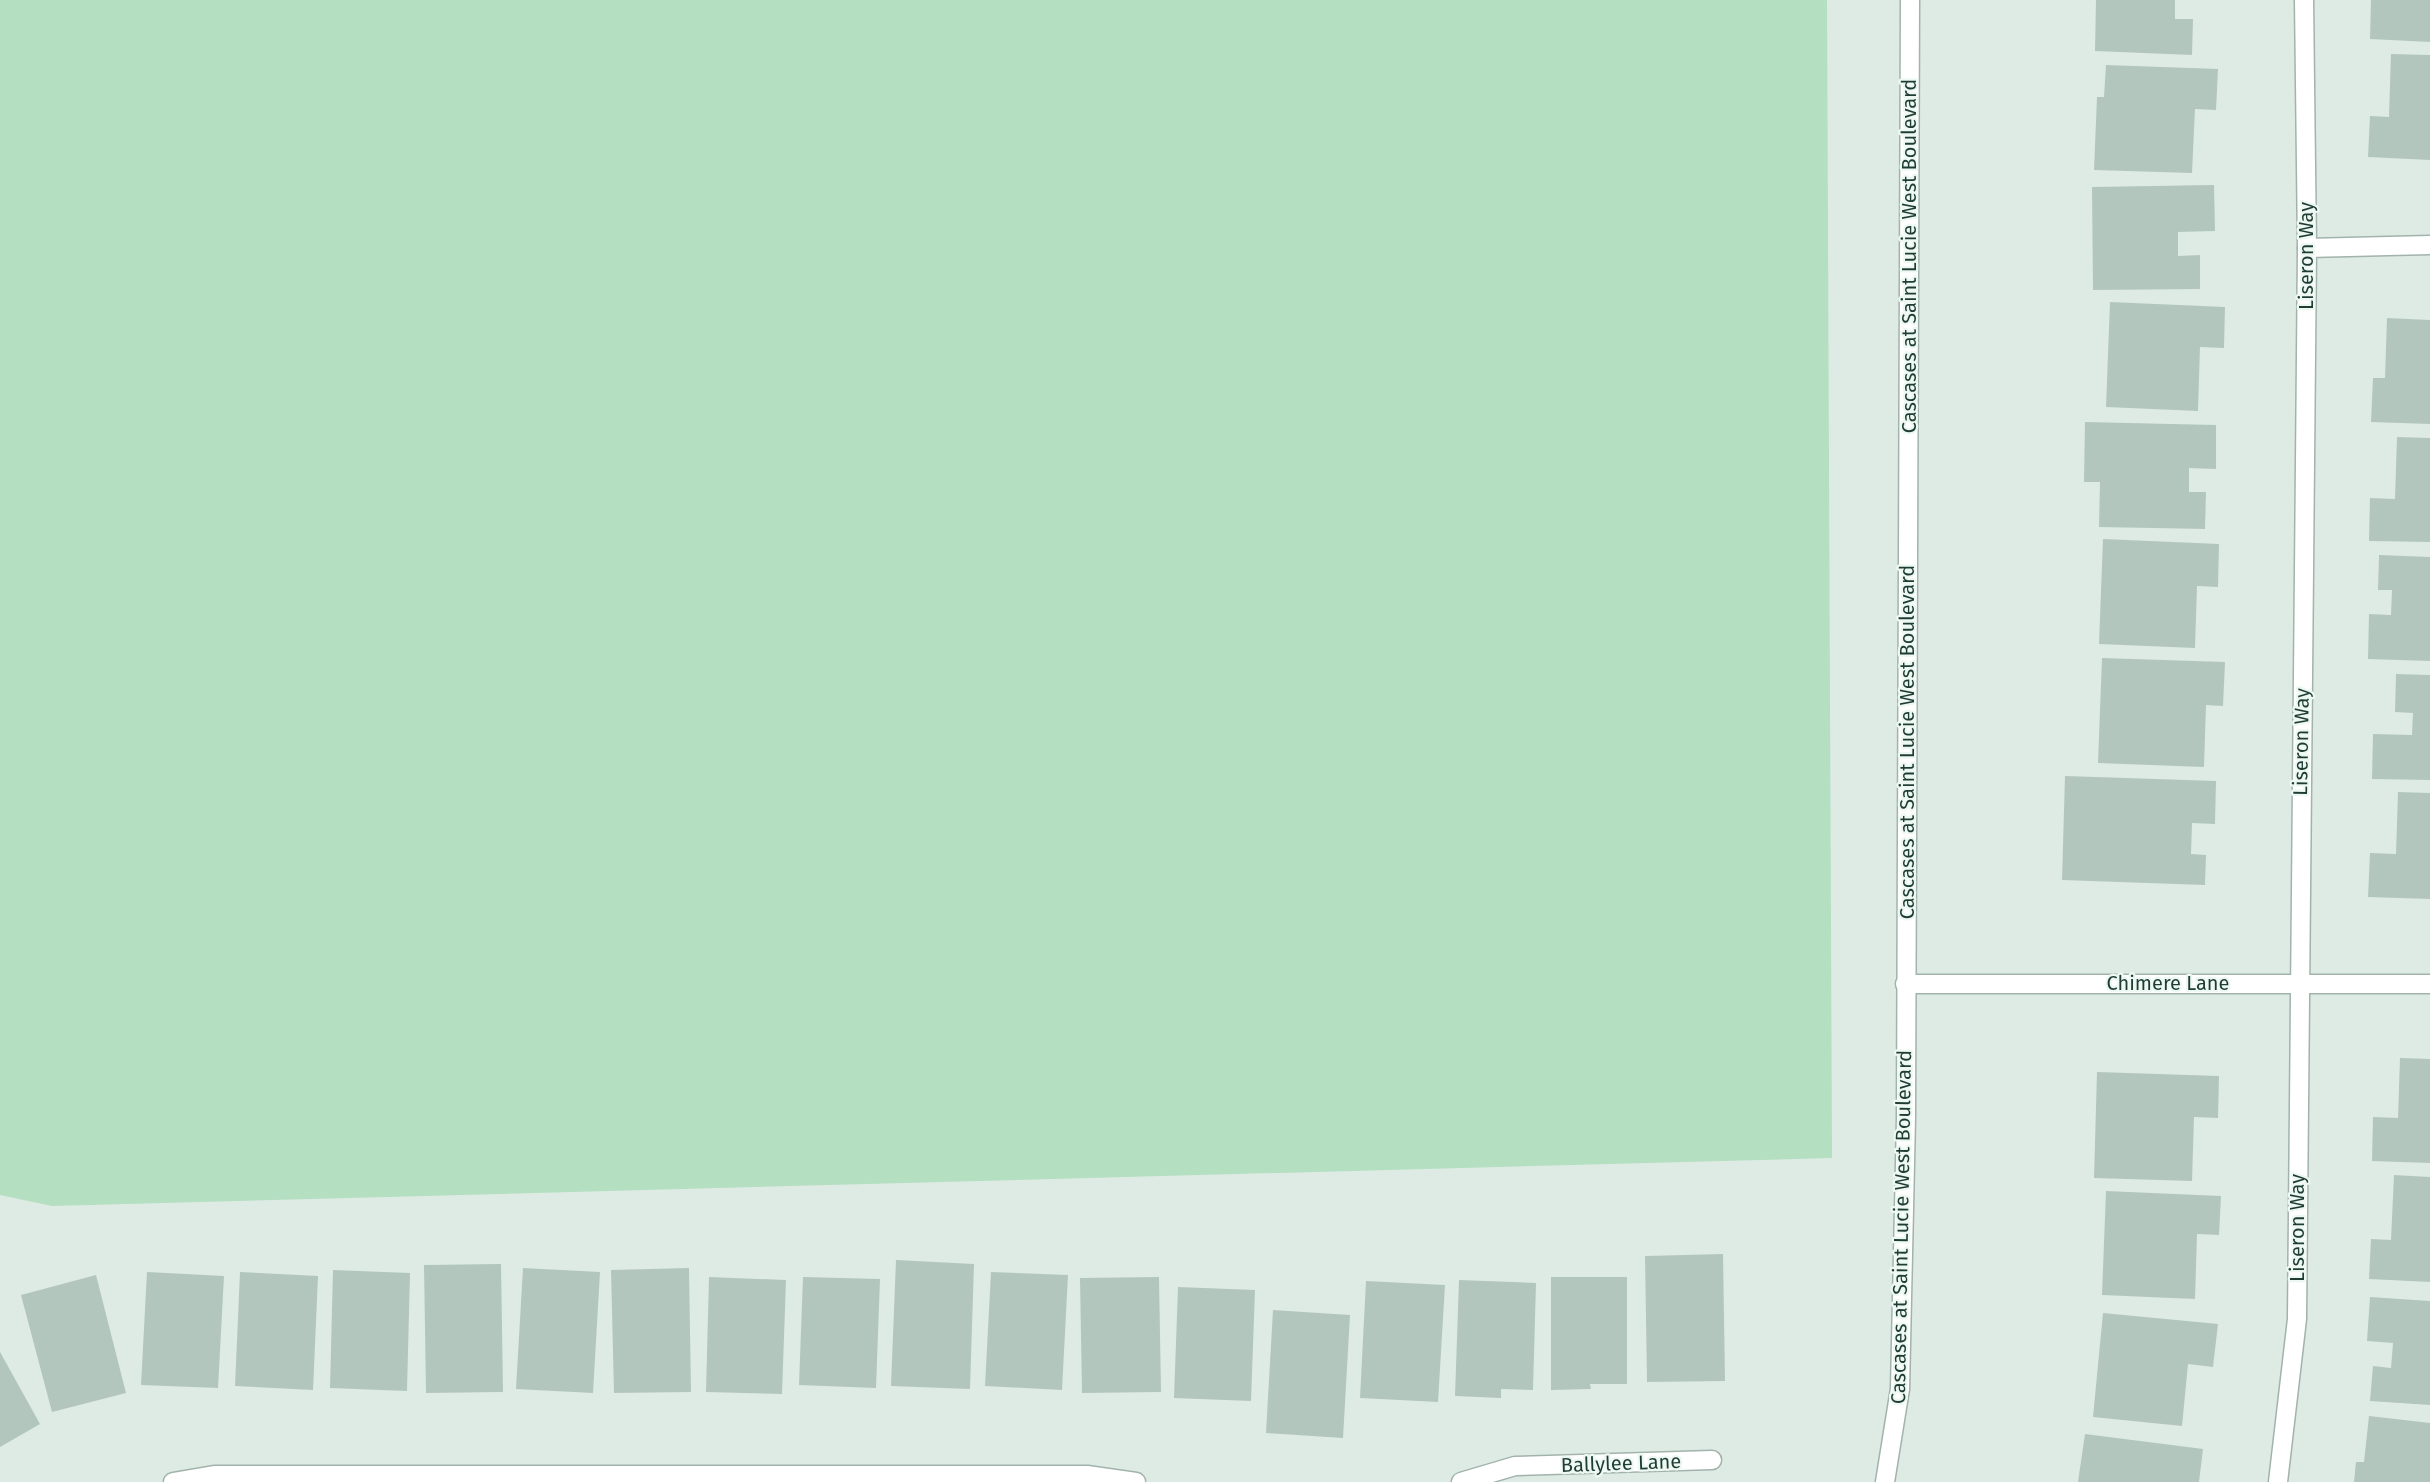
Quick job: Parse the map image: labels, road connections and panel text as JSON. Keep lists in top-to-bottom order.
{
  "streets": {
    "street": [
      "Cascases at Saint Lucie West Boulevard",
      "Liseron Way",
      "Chimere Lane",
      "Ballylee Lane"
    ]
  },
  "crossings": [
    ["Cascases at Saint Lucie West Boulevard", "Chimere Lane"],
    ["Liseron Way", "Chimere Lane"]
  ]
}
